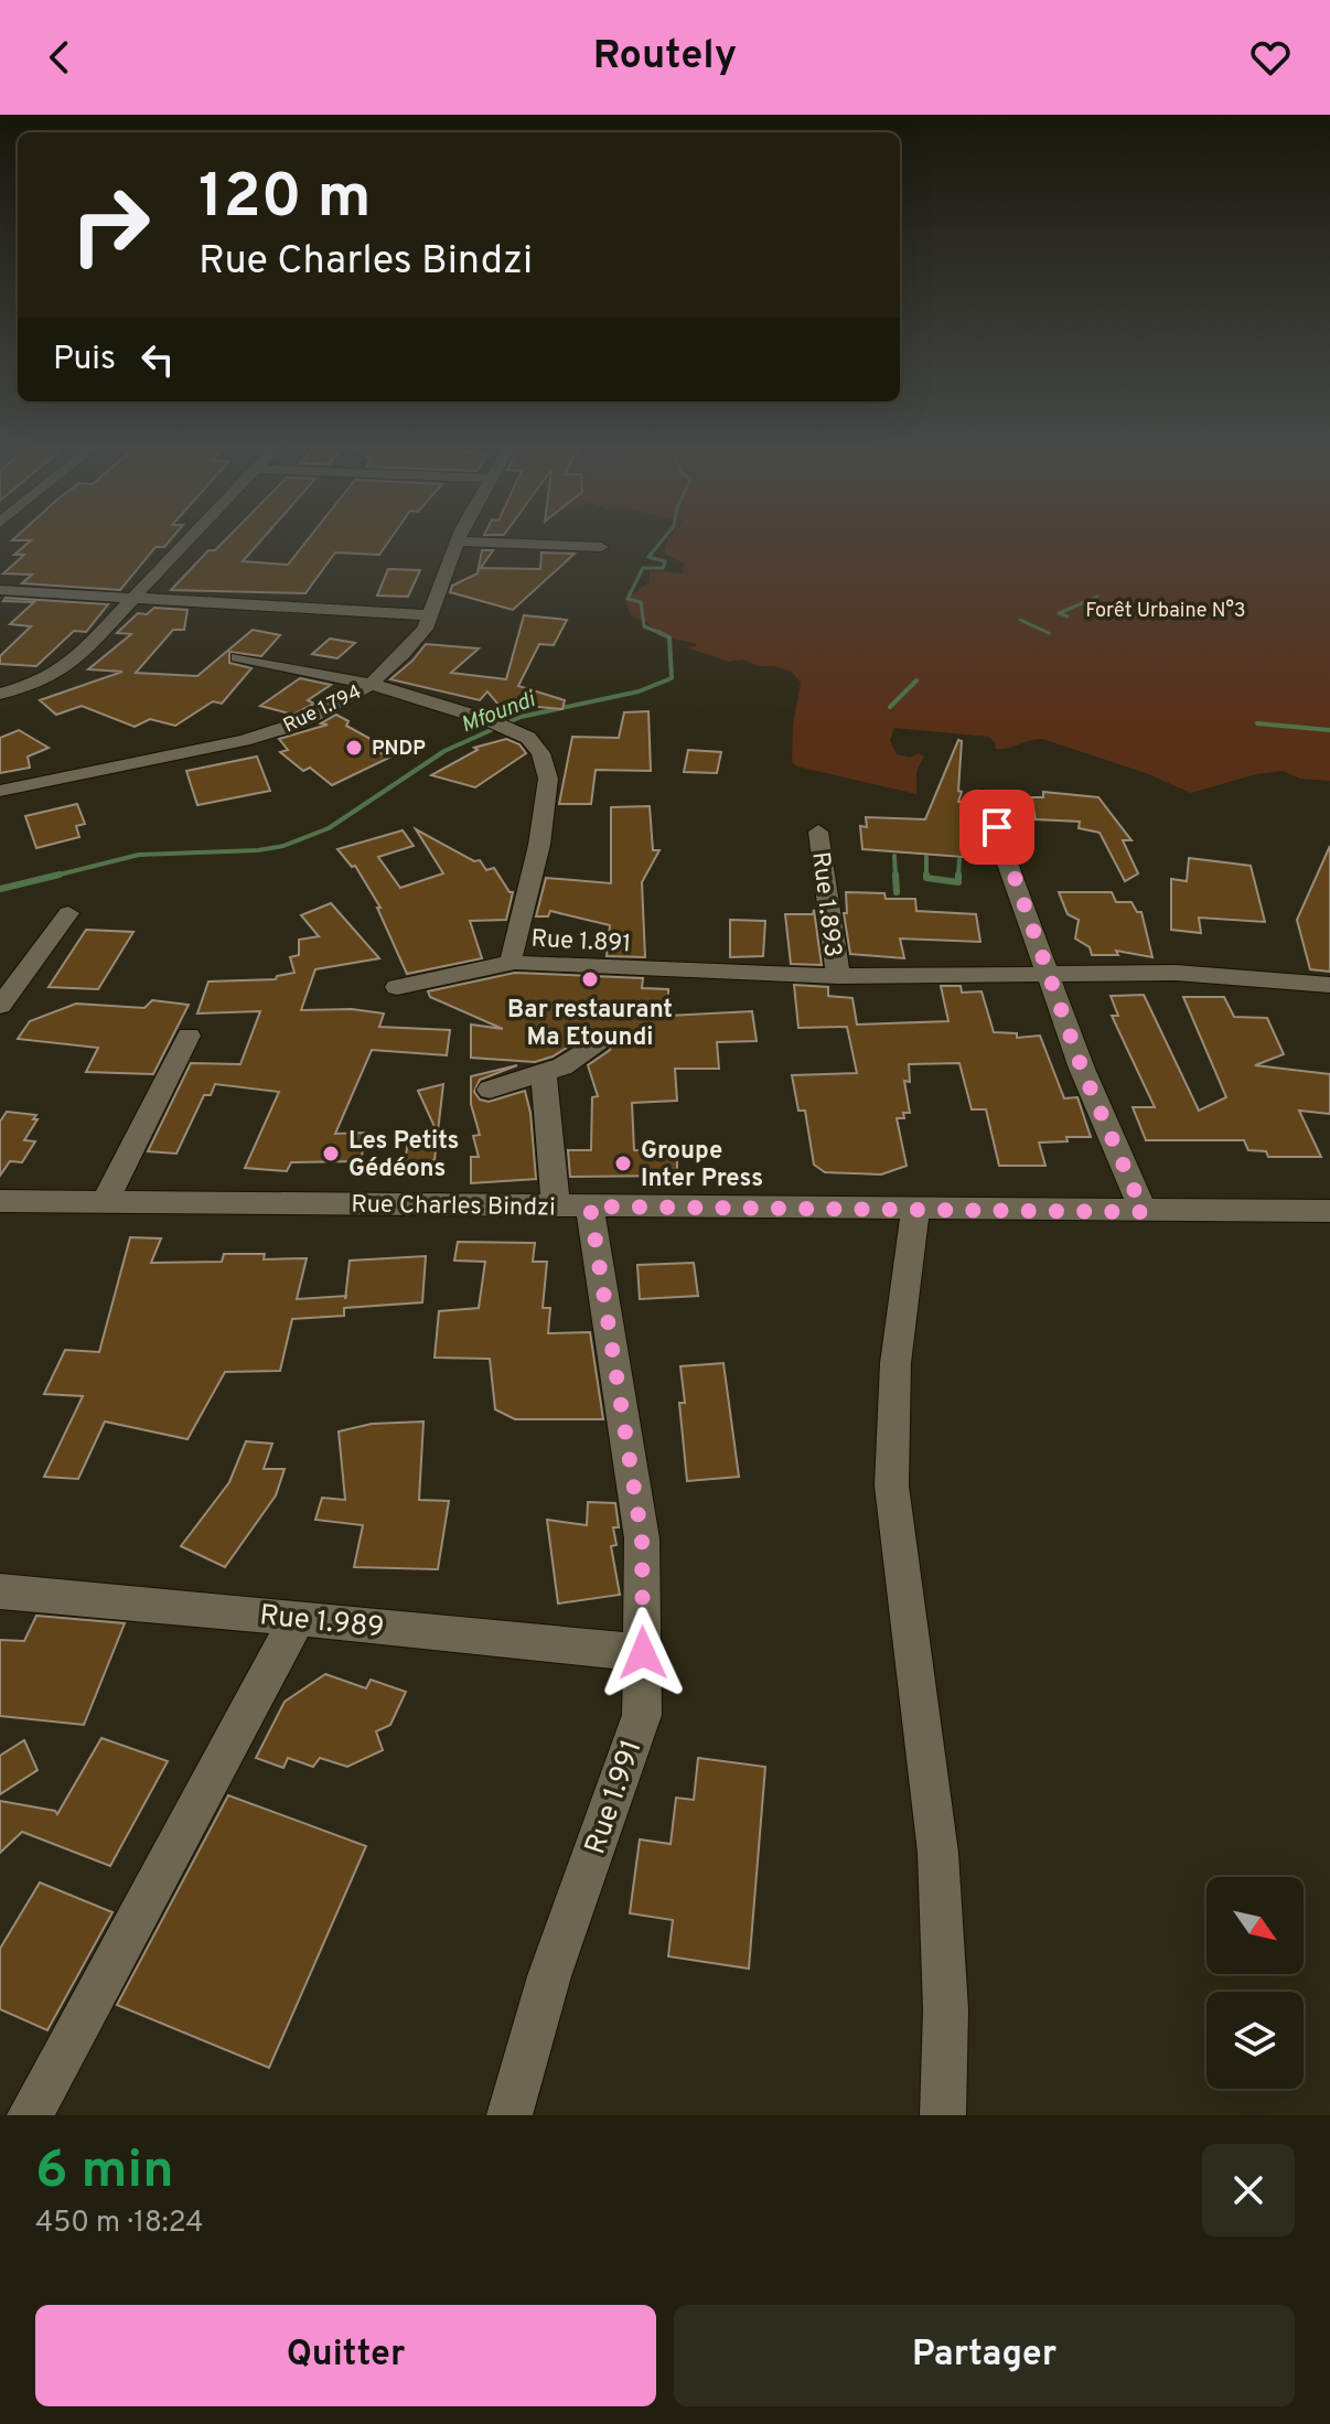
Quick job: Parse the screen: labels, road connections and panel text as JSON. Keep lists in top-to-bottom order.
{
  "streets": {
    "street": [
      "Rue 1.794",
      "Rue 1.893",
      "Rue 1.891",
      "Rue Charles Bindzi",
      "Rue 1.989",
      "Rue 1.991"
    ]
  },
  "crossings": [
    ["Rue 1.794", "Rue 1.891"],
    ["Rue 1.893", "Rue 1.891"],
    ["Rue Charles Bindzi", "Rue 1.991"],
    ["Rue 1.989", "Rue 1.991"]
  ],
  "water": ["Mfoundi"],
  "parks": ["Forêt Urbaine N°3"],
  "places": [
    "PNDP",
    "Bar restaurant Ma Etoundi",
    "Les Petits Gédéons",
    "Groupe Inter Press"
  ],
  "north": "bottom right",
  "page": {
    "header": "Routely",
    "turn": ["120 m", "Rue Charles Bindzi"],
    "then": "Puis",
    "heading": ["6 min", "450 m · 18:24"],
    "buttons": ["Quitter", "Partager"]
  }
}
